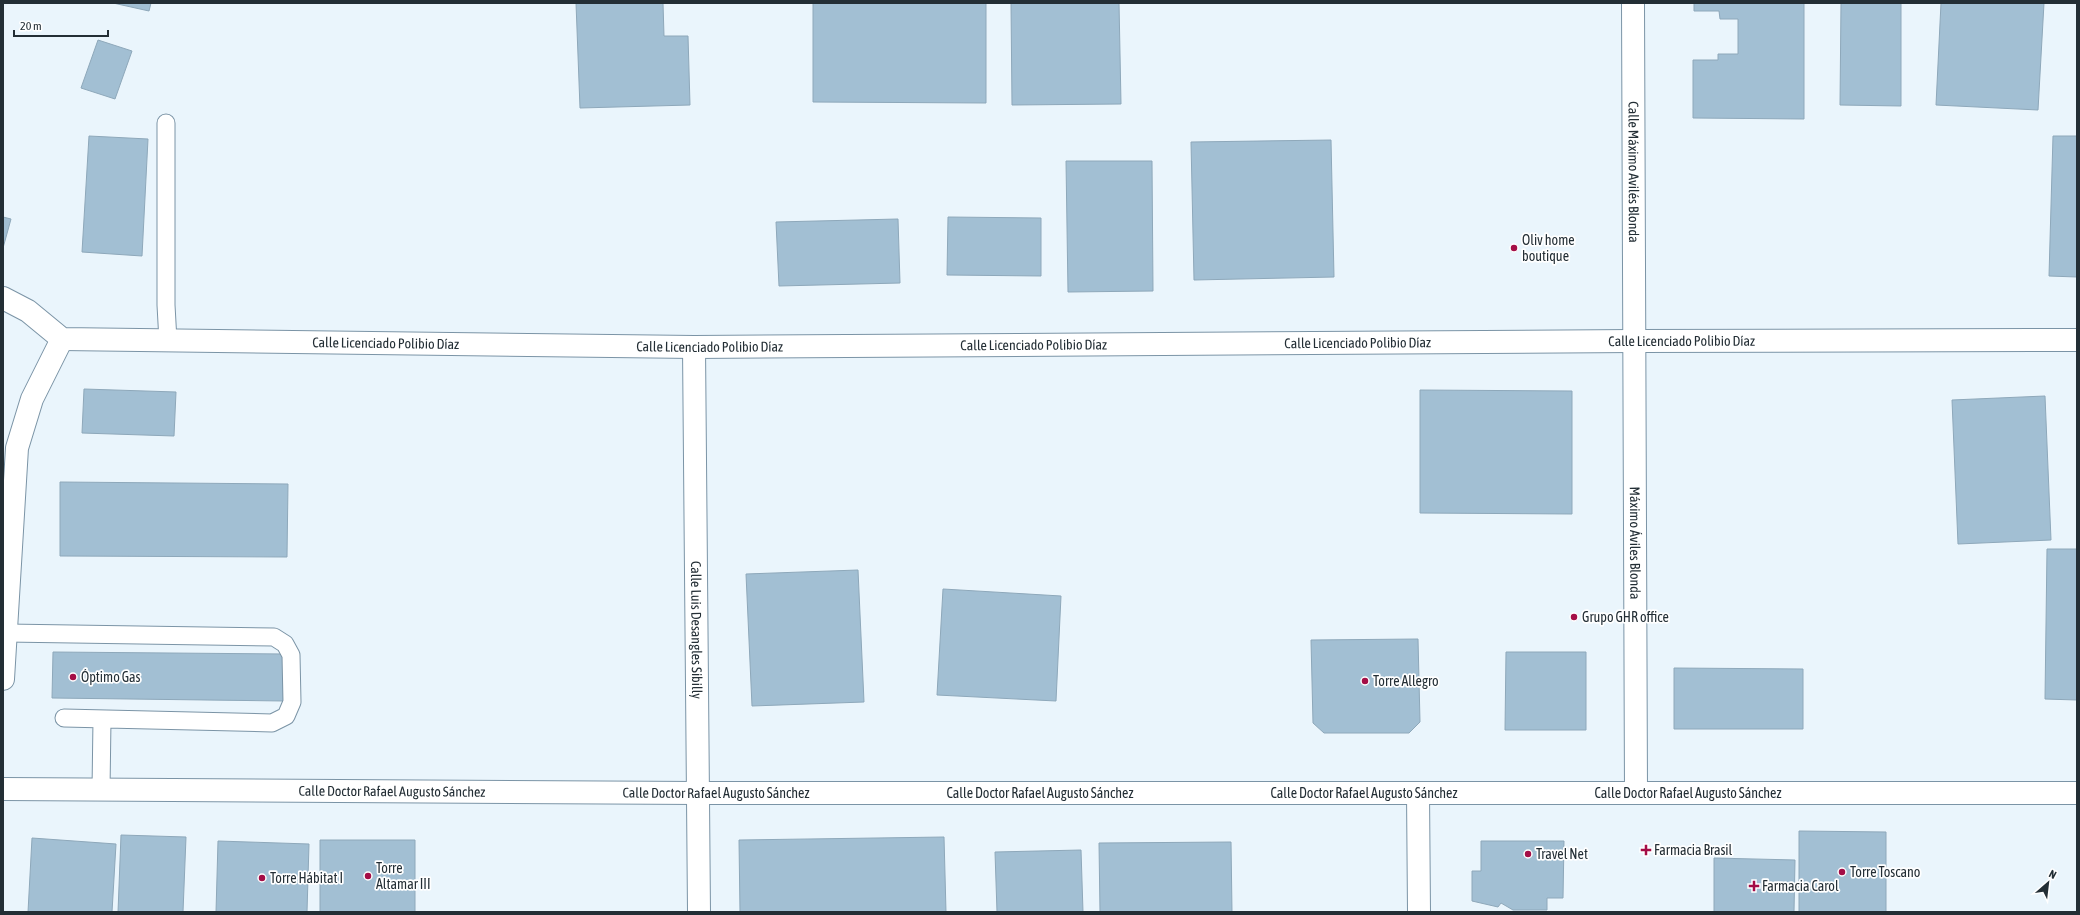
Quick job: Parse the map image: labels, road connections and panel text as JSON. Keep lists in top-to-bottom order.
{
  "streets": {
    "street": [
      "Calle Máximo Avilés Blonda",
      "Calle Licenciado Polibio Díaz",
      "Máximo Áviles Blonda",
      "Calle Luis Desangles Sibilly",
      "Calle Doctor Rafael Augusto Sánchez"
    ]
  },
  "crossings": [
    ["Calle Máximo Avilés Blonda", "Calle Licenciado Polibio Díaz"],
    ["Calle Máximo Avilés Blonda", "Máximo Áviles Blonda"],
    ["Calle Licenciado Polibio Díaz", "Máximo Áviles Blonda"],
    ["Calle Licenciado Polibio Díaz", "Calle Luis Desangles Sibilly"],
    ["Máximo Áviles Blonda", "Calle Doctor Rafael Augusto Sánchez"],
    ["Calle Luis Desangles Sibilly", "Calle Doctor Rafael Augusto Sánchez"]
  ],
  "places": {
    "other": [
      "Oliv home boutique",
      "Grupo GHR office",
      "Óptimo Gas",
      "Torre Allegro",
      "Travel Net",
      "Torre Toscano",
      "Torre Altamar III",
      "Torre Hábitat I"
    ],
    "health": ["Farmacia Brasil", "Farmacia Carol"]
  },
  "scale_bar": "20 m",
  "north": "top right"
}
